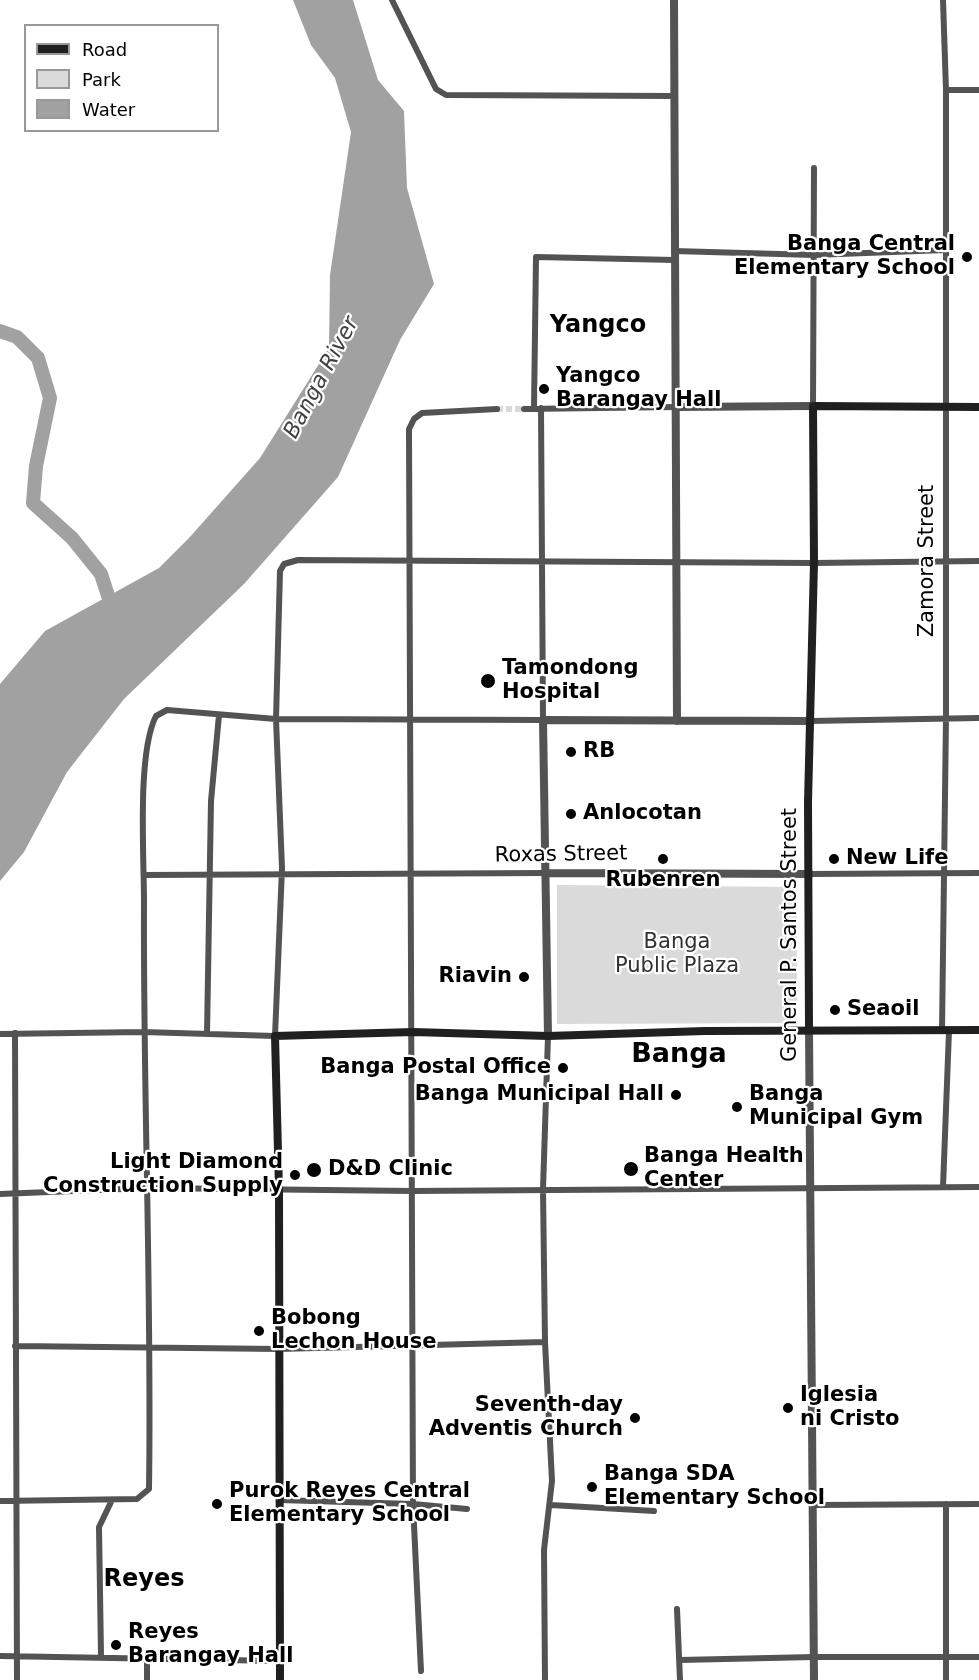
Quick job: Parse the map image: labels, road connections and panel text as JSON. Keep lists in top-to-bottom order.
{
  "streets": {
    "main road": ["General P. Santos Street"],
    "street": ["Zamora Street", "Roxas Street"]
  },
  "crossings": [
    ["Zamora Street", "Roxas Street"],
    ["Roxas Street", "General P. Santos Street"]
  ],
  "districts": ["Yangco", "Banga", "Reyes"],
  "water": ["Banga River"],
  "parks": ["Banga Public Plaza"],
  "places": [
    "Banga Central Elementary School",
    "Yangco Barangay Hall",
    "Tamondong Hospital",
    "RB",
    "Anlocotan",
    "Rubenren",
    "New Life",
    "Riavin",
    "Seaoil",
    "Banga Postal Office",
    "Banga Municipal Hall",
    "Banga Municipal Gym",
    "Banga Health Center",
    "D&D Clinic",
    "Light Diamond Construction Supply",
    "Bobong Lechon House",
    "Iglesia ni Cristo",
    "Seventh-day Adventis Church",
    "Banga SDA Elementary School",
    "Purok Reyes Central Elementary School",
    "Reyes Barangay Hall"
  ],
  "legend": ["Road", "Park", "Water"]
}
